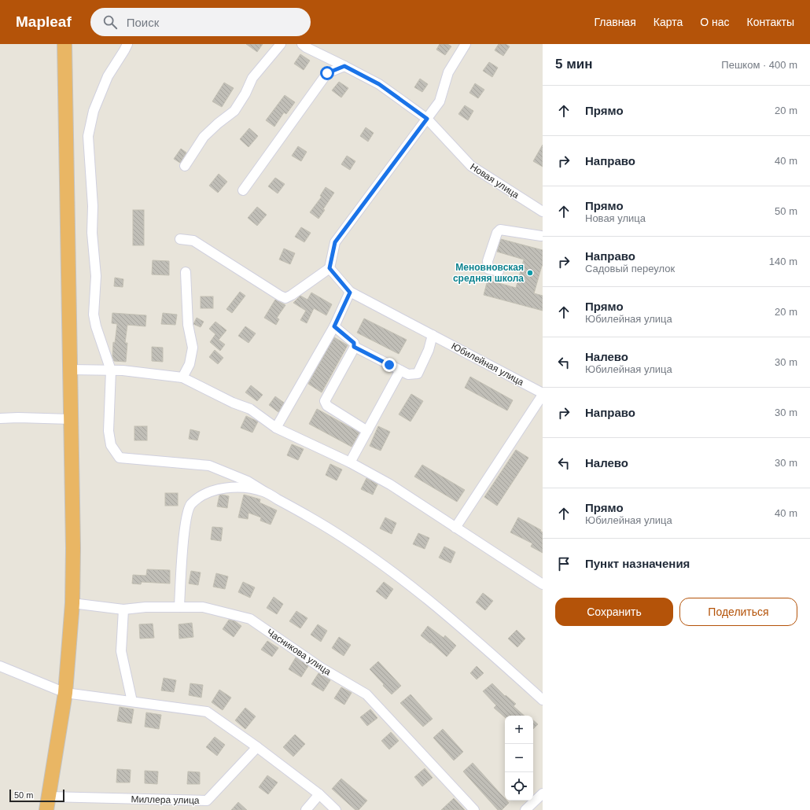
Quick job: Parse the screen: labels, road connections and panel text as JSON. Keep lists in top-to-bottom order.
{
  "streets": {
    "street": [
      "Новая улица",
      "Юбилейная улица",
      "Часникова улица",
      "Миллера улица"
    ]
  },
  "places": ["Меновновская средняя школа"],
  "scale_bar": "50 m",
  "page": {
    "header": "Mapleaf",
    "search": "Поиск",
    "nav": [
      "Главная",
      "Карта",
      "О нас",
      "Контакты"
    ],
    "heading": ["5 мин", "Пешком · 400 m"],
    "list": [
      ["Прямо", "20 m"],
      ["Направо", "40 m"],
      ["Прямо", "Новая улица", "50 m"],
      ["Направо", "Садовый переулок", "140 m"],
      ["Прямо", "Юбилейная улица", "20 m"],
      ["Налево", "Юбилейная улица", "30 m"],
      ["Направо", "30 m"],
      ["Налево", "30 m"],
      ["Прямо", "Юбилейная улица", "40 m"],
      "Пункт назначения"
    ],
    "buttons": ["Сохранить", "Поделиться"],
    "map_buttons": ["+", "−"],
    "scale": "50 m"
  }
}
